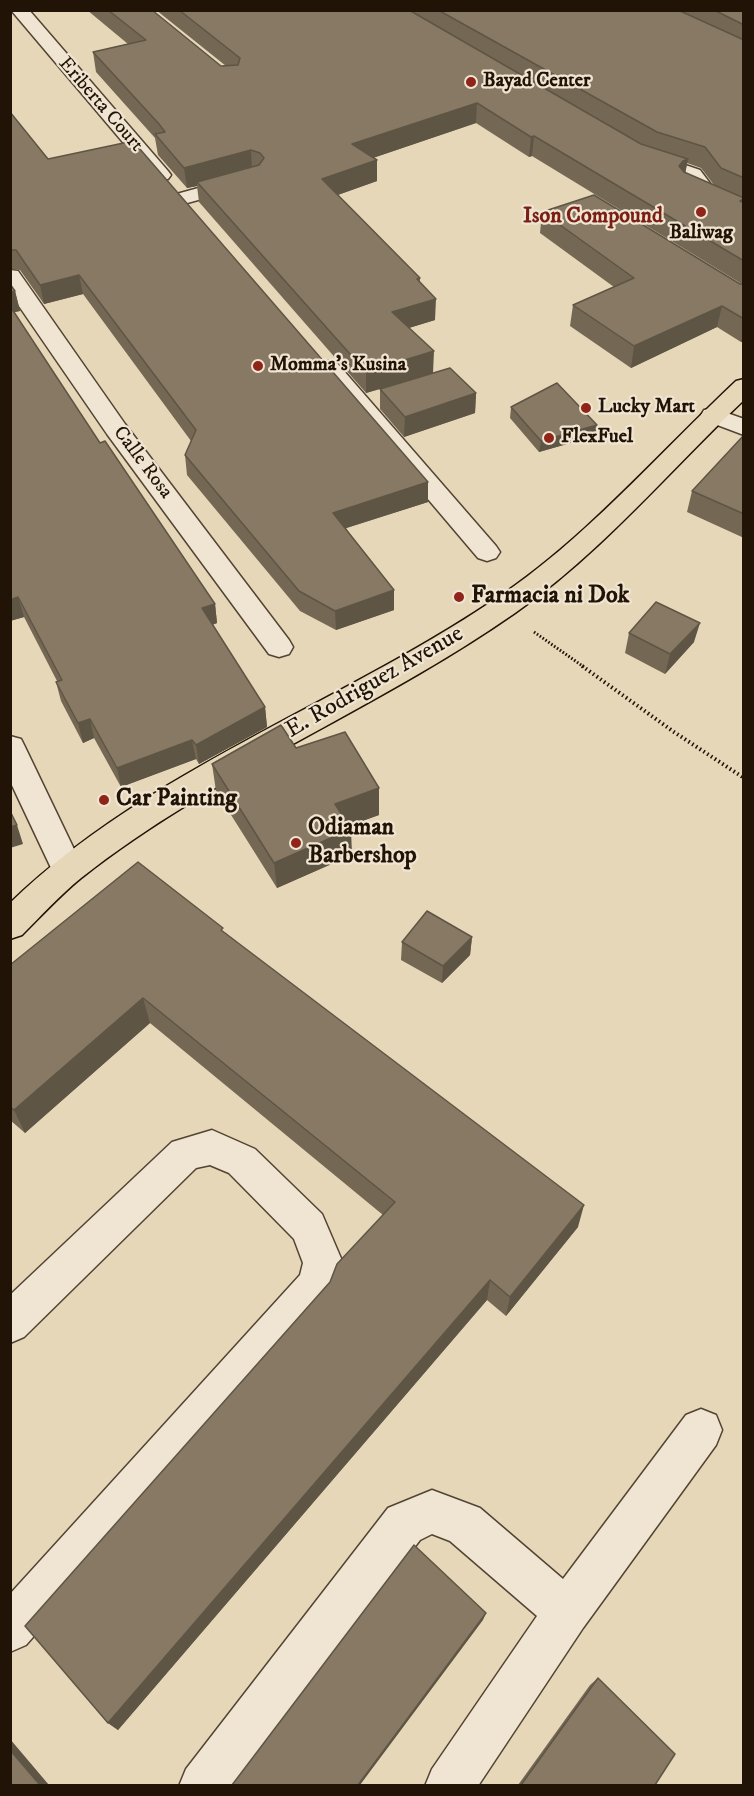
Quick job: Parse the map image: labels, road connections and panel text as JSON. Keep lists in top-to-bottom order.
{
  "streets": {
    "main road": ["E. Rodriguez Avenue"],
    "street": ["Eriberta Court", "Calle Rosa"]
  },
  "districts": ["Ison Compound"],
  "places": [
    "Bayad Center",
    "Baliwag",
    "Momma's Kusina",
    "Lucky Mart",
    "FlexFuel",
    "Farmacia ni Dok",
    "Car Painting",
    "Odiaman Barbershop"
  ]
}
